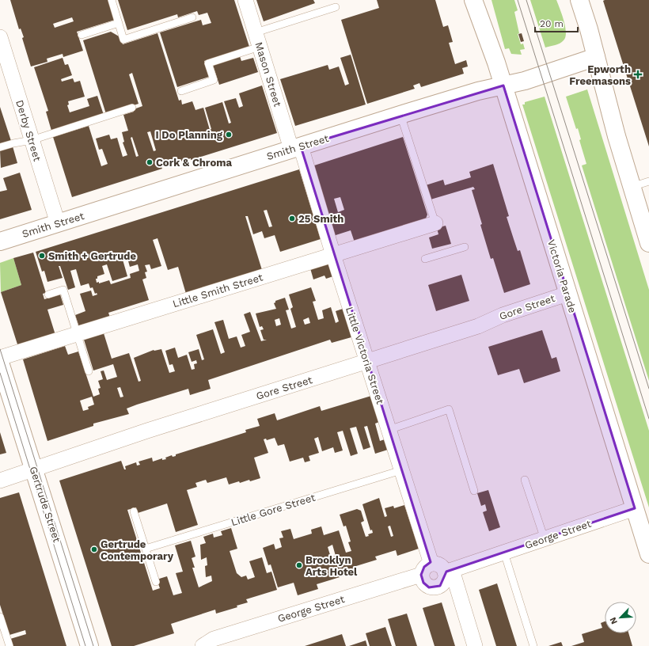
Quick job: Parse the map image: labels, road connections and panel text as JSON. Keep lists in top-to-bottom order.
{
  "streets": {
    "street": [
      "Mason Street",
      "Derby Street",
      "Smith Street",
      "Victoria Parade",
      "Little Smith Street",
      "Gore Street",
      "Little Victoria Street",
      "Gertrude Street",
      "George Street"
    ],
    "lane": ["Little Gore Street"]
  },
  "crossings": [
    ["Mason Street", "Smith Street"],
    ["Mason Street", "Little Victoria Street"],
    ["Derby Street", "Smith Street"],
    ["Smith Street", "Victoria Parade"],
    ["Smith Street", "Little Victoria Street"],
    ["Victoria Parade", "Gore Street"],
    ["Victoria Parade", "George Street"],
    ["Little Smith Street", "Little Victoria Street"],
    ["Gore Street", "Little Victoria Street"],
    ["Gore Street", "Gertrude Street"],
    ["Little Victoria Street", "Little Gore Street"],
    ["Little Victoria Street", "George Street"]
  ],
  "places": {
    "health": ["Epworth Freemasons"],
    "other": [
      "I Do Planning",
      "Cork & Chroma",
      "25 Smith",
      "Smith + Gertrude",
      "Gertrude Contemporary",
      "Brooklyn Arts Hotel"
    ]
  },
  "scale_bar": "20 m",
  "north": "bottom left"
}
